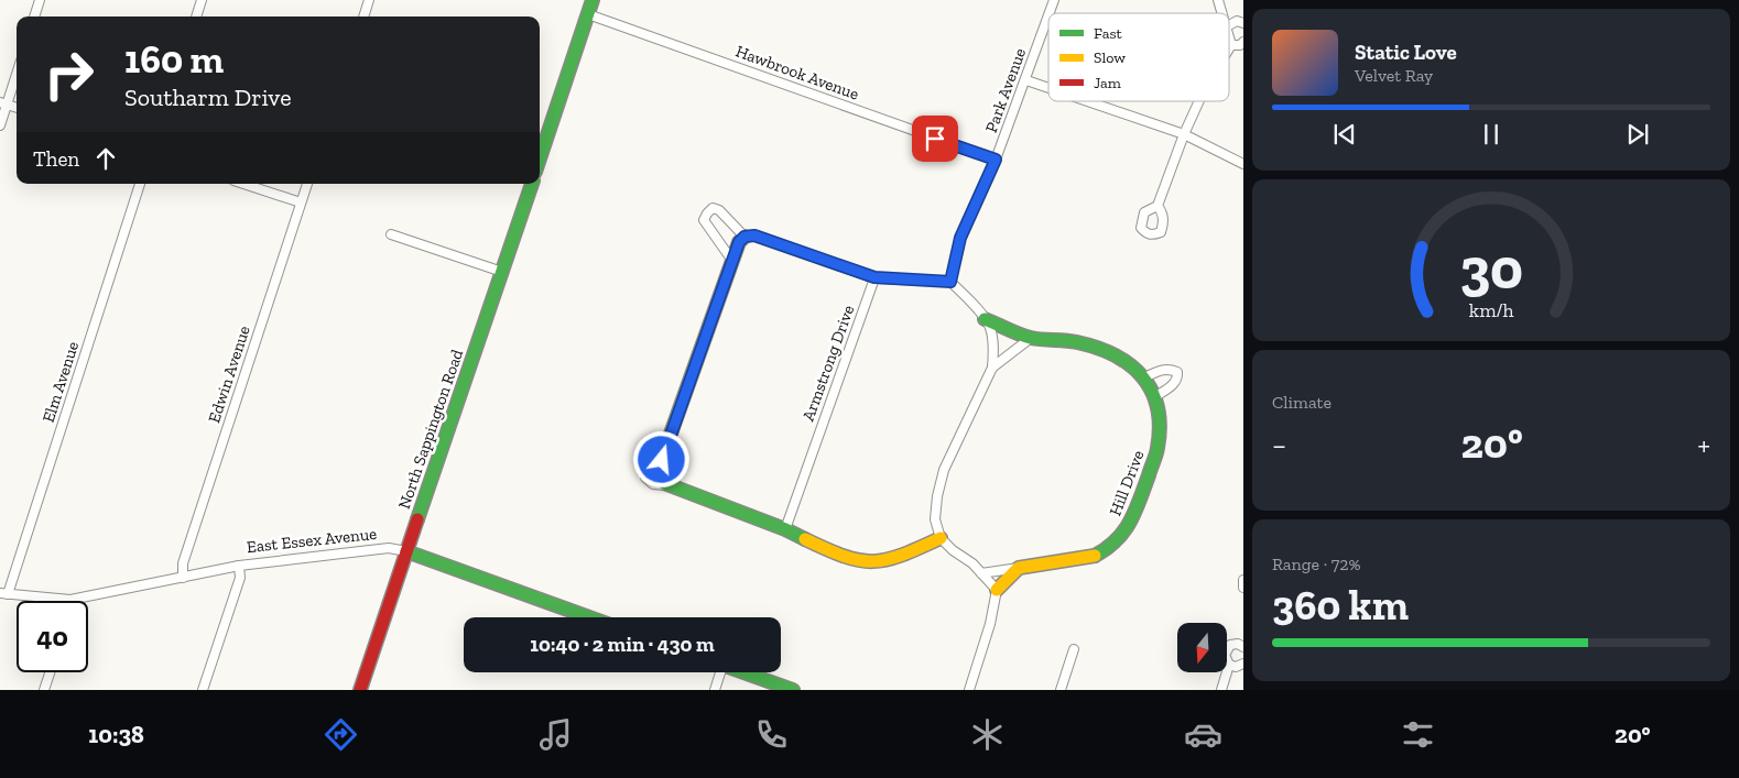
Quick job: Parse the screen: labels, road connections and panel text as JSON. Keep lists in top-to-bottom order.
{
  "streets": {
    "street": [
      "Hawbrook Avenue",
      "Park Avenue",
      "Armstrong Drive",
      "Edwin Avenue",
      "Elm Avenue",
      "North Sappington Road",
      "Hill Drive",
      "East Essex Avenue"
    ]
  },
  "crossings": [
    ["Hawbrook Avenue", "Park Avenue"],
    ["Park Avenue", "Hill Drive"],
    ["Edwin Avenue", "East Essex Avenue"],
    ["Elm Avenue", "East Essex Avenue"],
    ["North Sappington Road", "East Essex Avenue"]
  ],
  "legend": ["Fast", "Slow", "Jam"],
  "north": "bottom",
  "page": {
    "turn": ["160 m", "Southarm Drive"],
    "song": ["Static Love", "Velvet Ray"],
    "then": "Then",
    "tile": [
      "Climate",
      ["Range · 72%", "360 km"]
    ],
    "heat": ["−", "20°", "+"],
    "limit": "40",
    "trip": "10:40 · 2 min · 430 m",
    "tabs": ["10:38", "20°"],
    "gauge": ["30", "km/h"]
  }
}
